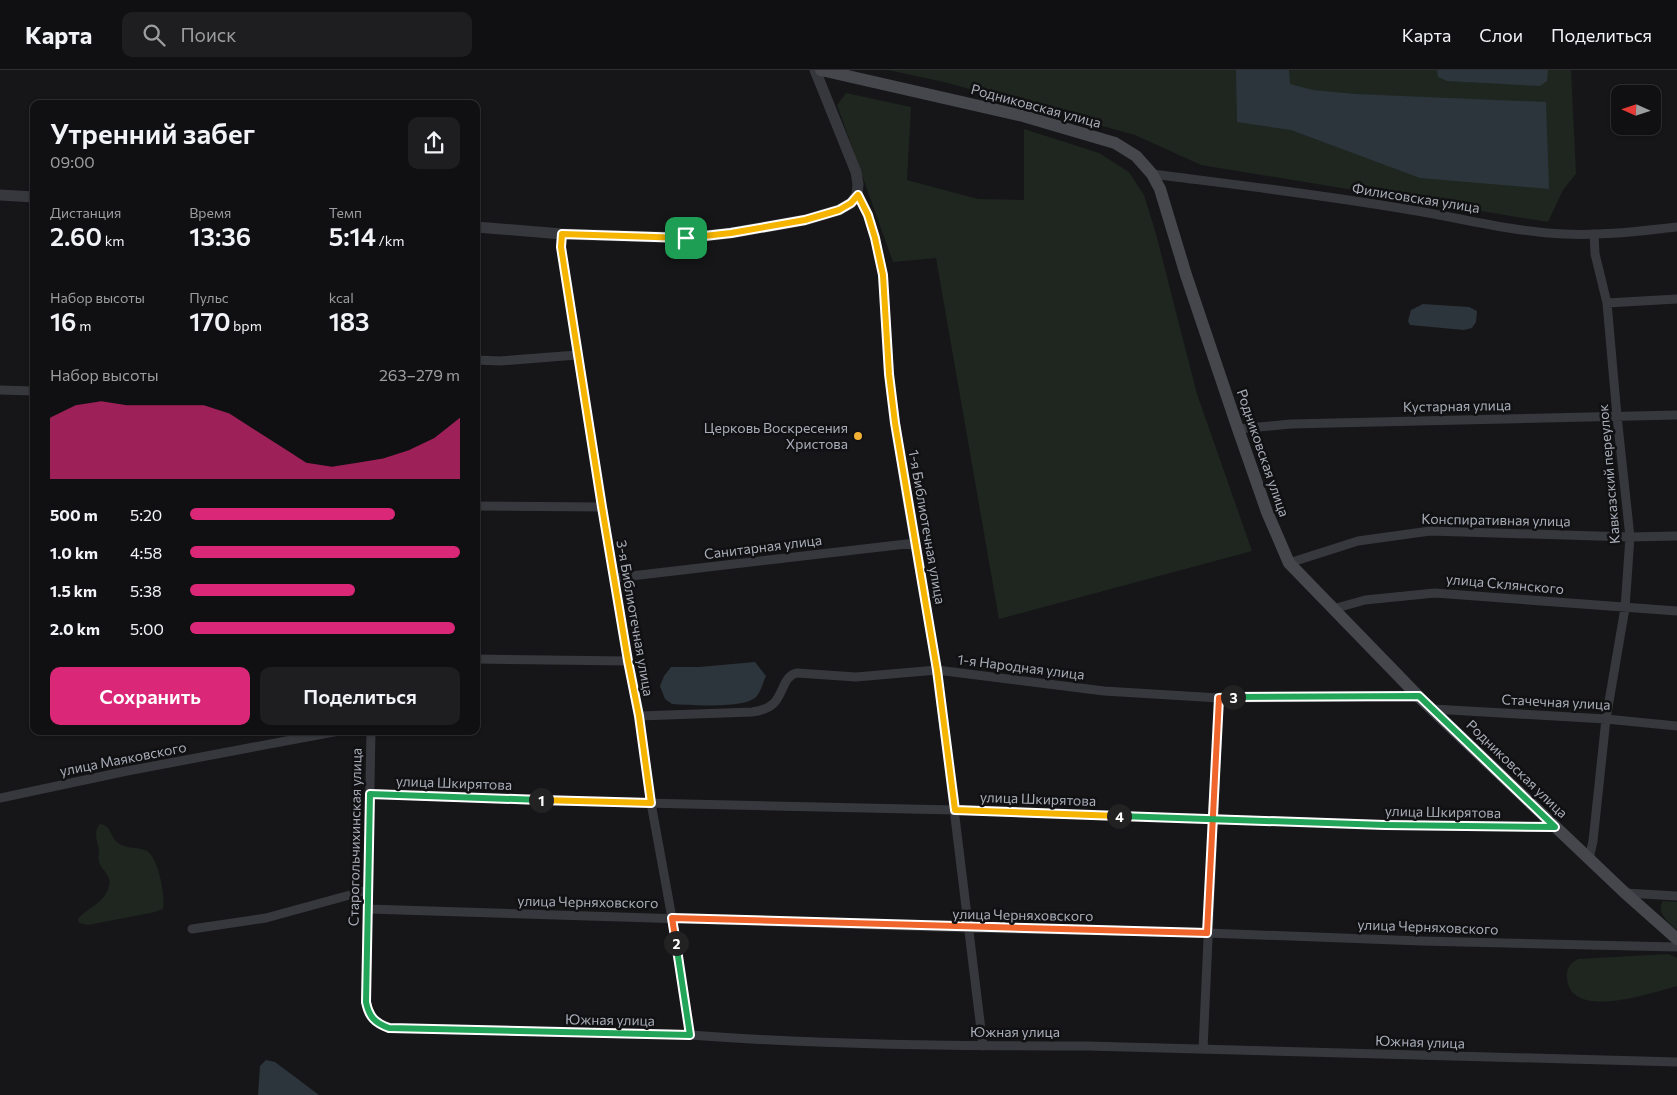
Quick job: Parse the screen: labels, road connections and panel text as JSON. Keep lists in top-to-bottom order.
{
  "streets": {
    "main road": ["Родниковская улица"],
    "street": [
      "Филисовская улица",
      "Кустарная улица",
      "Кавказский переулок",
      "Конспиративная улица",
      "1-я Библиотечная улица",
      "Санитарная улица",
      "улица Склянского",
      "3-я Библиотечная улица",
      "1-я Народная улица",
      "Стачечная улица",
      "улица Маяковского",
      "улица Шкирятова",
      "Старогольчихинская улица",
      "улица Черняховского",
      "Южная улица"
    ]
  },
  "crossings": [
    ["Родниковская улица", "Филисовская улица"],
    ["Родниковская улица", "Кустарная улица"],
    ["Родниковская улица", "Кавказский переулок"],
    ["Родниковская улица", "Конспиративная улица"],
    ["Родниковская улица", "улица Склянского"],
    ["Родниковская улица", "1-я Народная улица"],
    ["Родниковская улица", "Стачечная улица"],
    ["Родниковская улица", "улица Шкирятова"],
    ["Филисовская улица", "Кавказский переулок"],
    ["Кустарная улица", "Кавказский переулок"],
    ["Кавказский переулок", "Конспиративная улица"],
    ["Кавказский переулок", "улица Склянского"],
    ["Кавказский переулок", "Стачечная улица"],
    ["1-я Библиотечная улица", "Санитарная улица"],
    ["1-я Библиотечная улица", "1-я Народная улица"],
    ["1-я Библиотечная улица", "улица Шкирятова"],
    ["1-я Библиотечная улица", "улица Черняховского"],
    ["1-я Библиотечная улица", "Южная улица"],
    ["Санитарная улица", "3-я Библиотечная улица"],
    ["3-я Библиотечная улица", "1-я Народная улица"],
    ["3-я Библиотечная улица", "улица Шкирятова"],
    ["3-я Библиотечная улица", "улица Черняховского"],
    ["3-я Библиотечная улица", "Южная улица"],
    ["улица Шкирятова", "Старогольчихинская улица"],
    ["Старогольчихинская улица", "улица Черняховского"],
    ["Старогольчихинская улица", "Южная улица"]
  ],
  "places": ["Церковь Воскресения Христова"],
  "north": "left",
  "page": {
    "header": "Карта",
    "search": "Поиск",
    "nav": ["Карта", "Слои", "Поделиться"],
    "heading": ["Утренний забег", "09:00"],
    "stats": [
      ["Дистанция", "2.60 km"],
      ["Время", "13:36"],
      ["Темп", "5:14 /km"],
      ["Набор высоты", "16 m"],
      ["Пульс", "170 bpm"],
      ["kcal", "183"]
    ],
    "chart": ["Набор высоты", "263–279 m"],
    "list": [
      {
        "name": "500 m",
        "note": "5:20"
      },
      {
        "name": "1.0 km",
        "note": "4:58"
      },
      {
        "name": "1.5 km",
        "note": "5:38"
      },
      {
        "name": "2.0 km",
        "note": "5:00"
      }
    ],
    "buttons": ["Сохранить", "Поделиться"],
    "pins": [
      "3",
      "1",
      "4",
      "2"
    ]
  }
}
